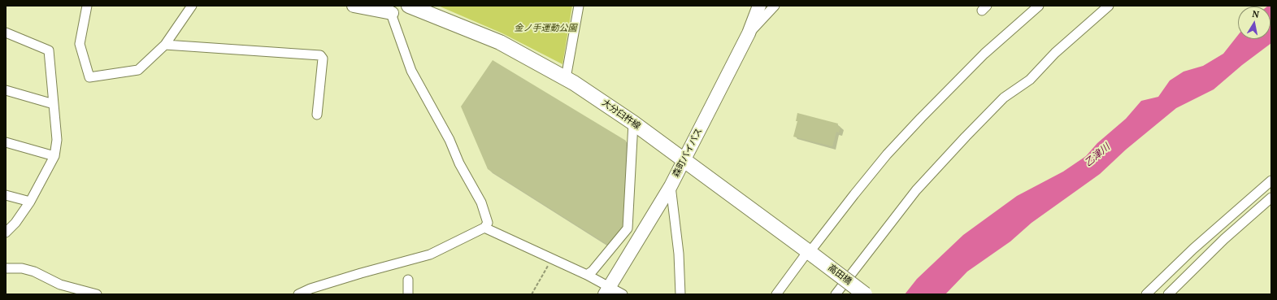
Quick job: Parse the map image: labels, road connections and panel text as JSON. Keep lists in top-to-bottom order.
{
  "streets": {
    "main road": ["大分臼杵線", "森町バイパス", "高田橋"]
  },
  "crossings": [
    ["大分臼杵線", "森町バイパス"],
    ["大分臼杵線", "高田橋"]
  ],
  "water": ["乙津川"],
  "parks": ["金ノ手運動公園"],
  "north": "top"
}
